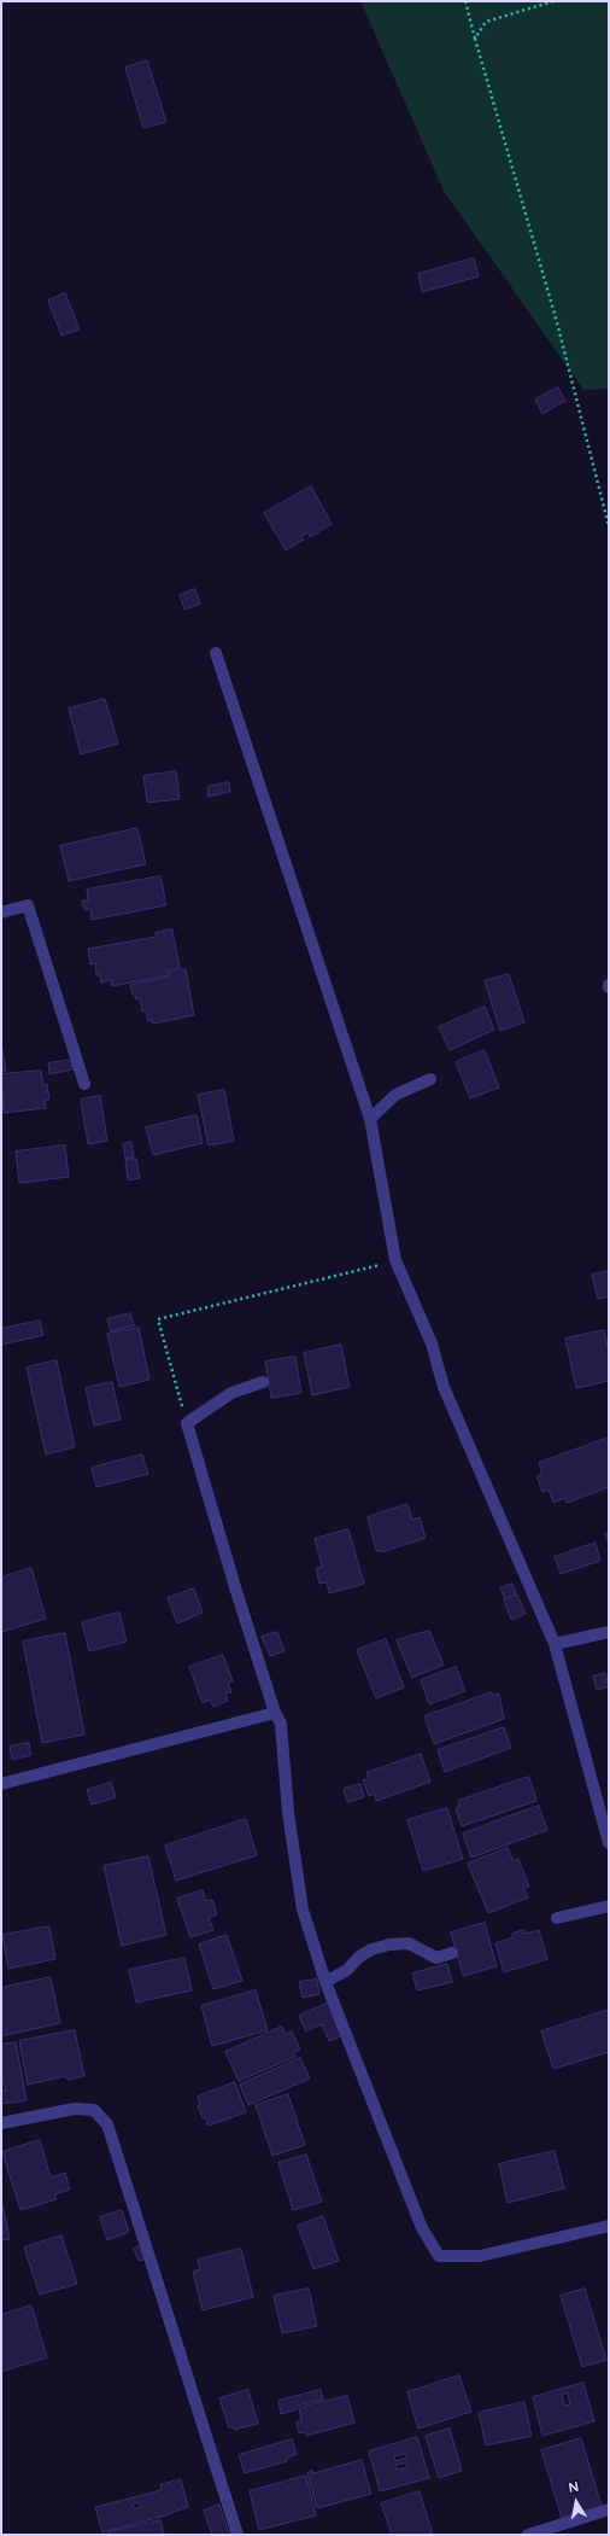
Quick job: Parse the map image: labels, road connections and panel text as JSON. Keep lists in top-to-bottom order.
{
  "north": "top"
}
